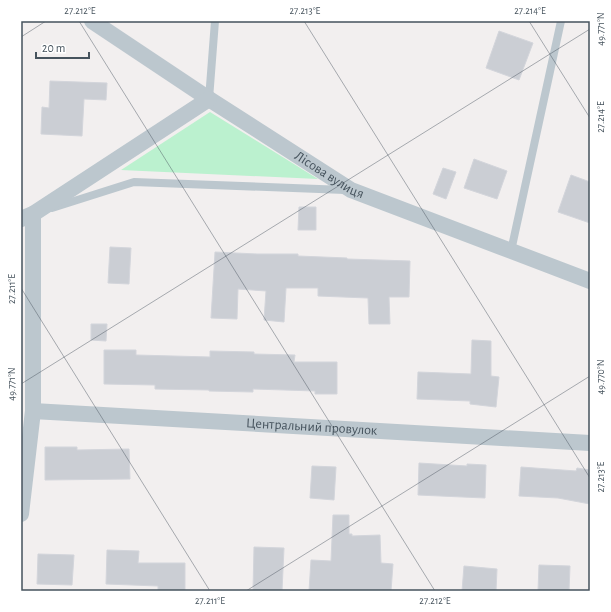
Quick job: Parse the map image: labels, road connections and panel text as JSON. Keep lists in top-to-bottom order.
{
  "streets": {
    "street": ["Лісова вулиця", "Центральний провулок"]
  },
  "scale_bar": "20 m",
  "coordinates": [
    "27.212°E",
    "27.213°E",
    "27.214°E",
    "49.771°N",
    "27.211°E",
    "49.770°N"
  ]
}
